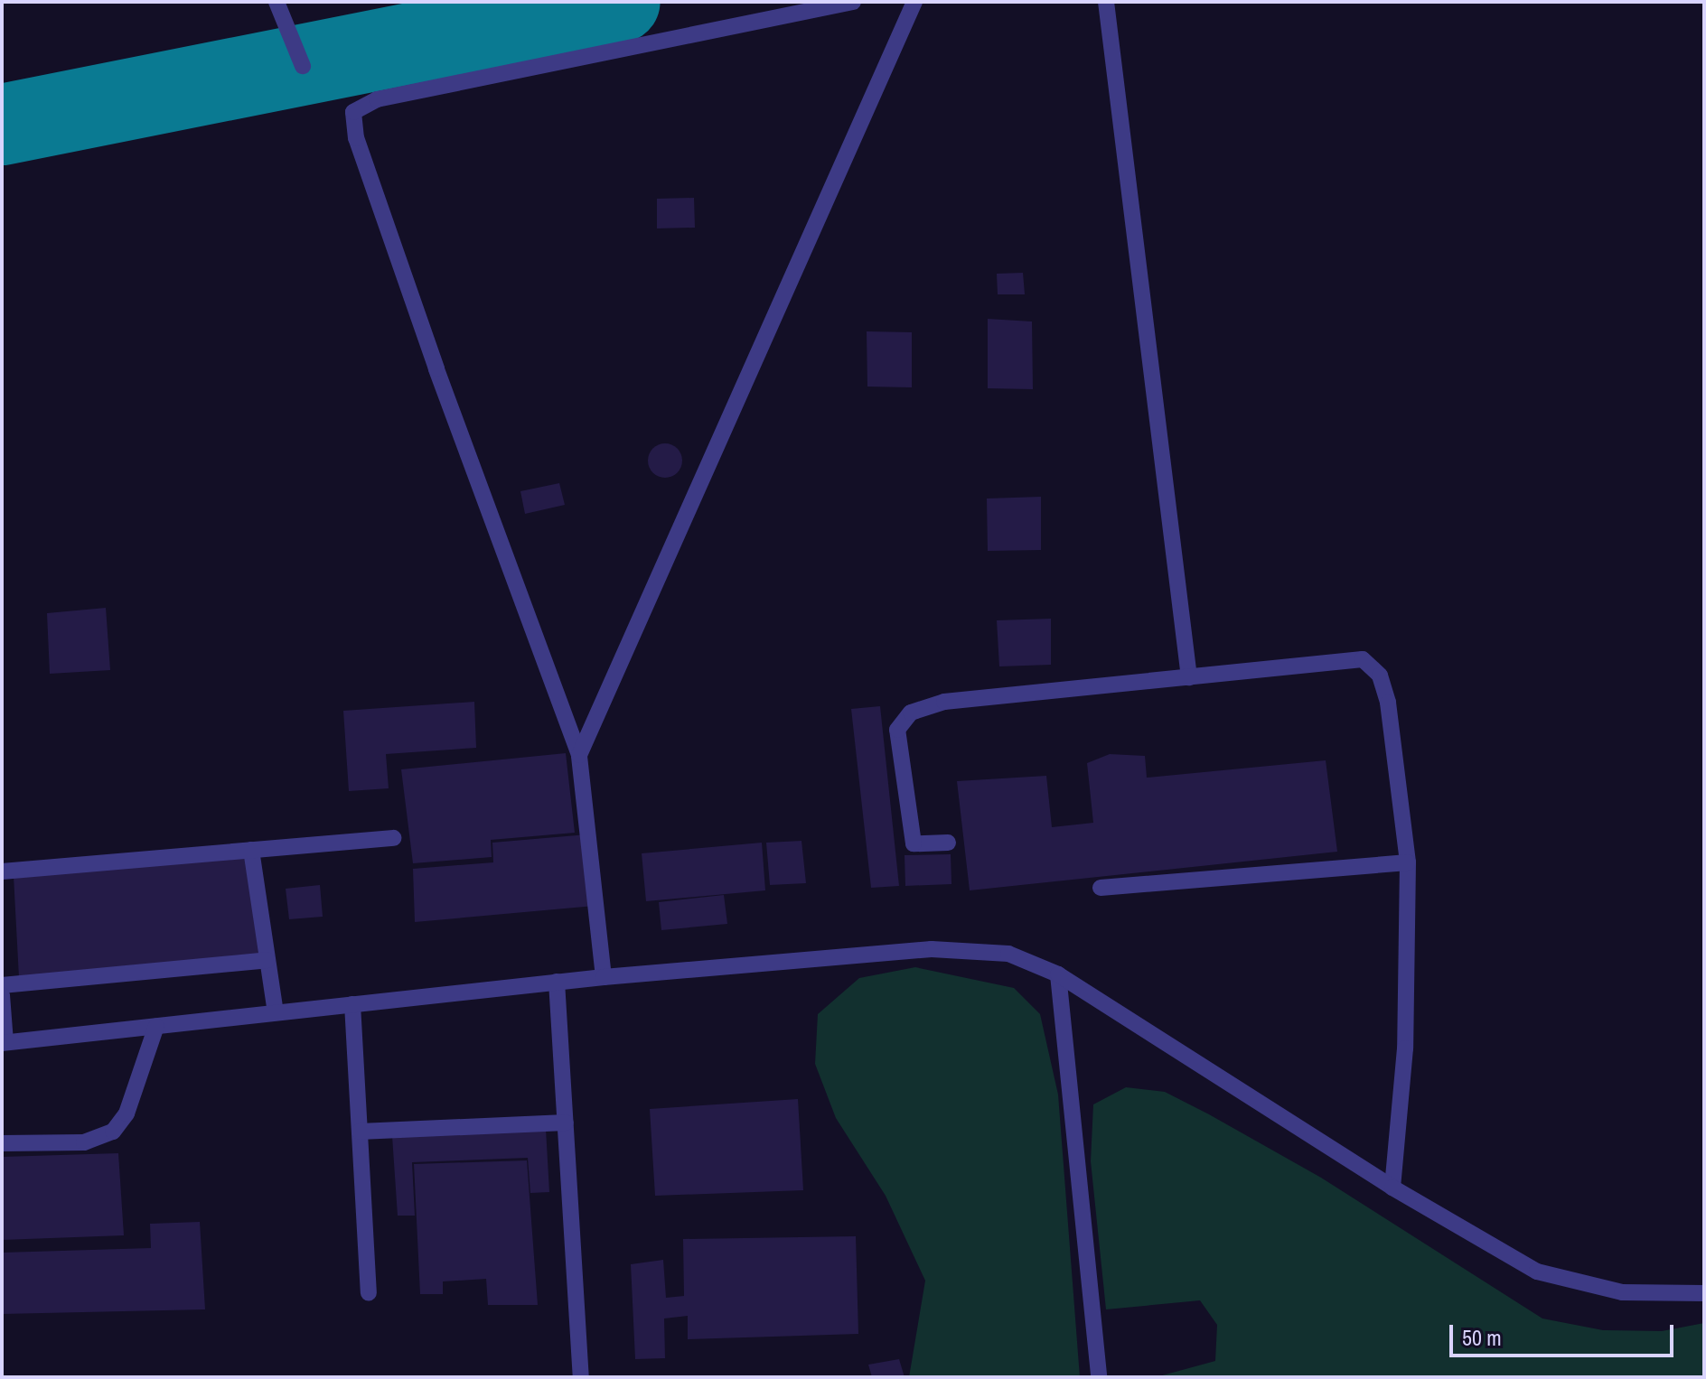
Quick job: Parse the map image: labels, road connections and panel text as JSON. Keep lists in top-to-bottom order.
{
  "scale_bar": "50 m"
}
